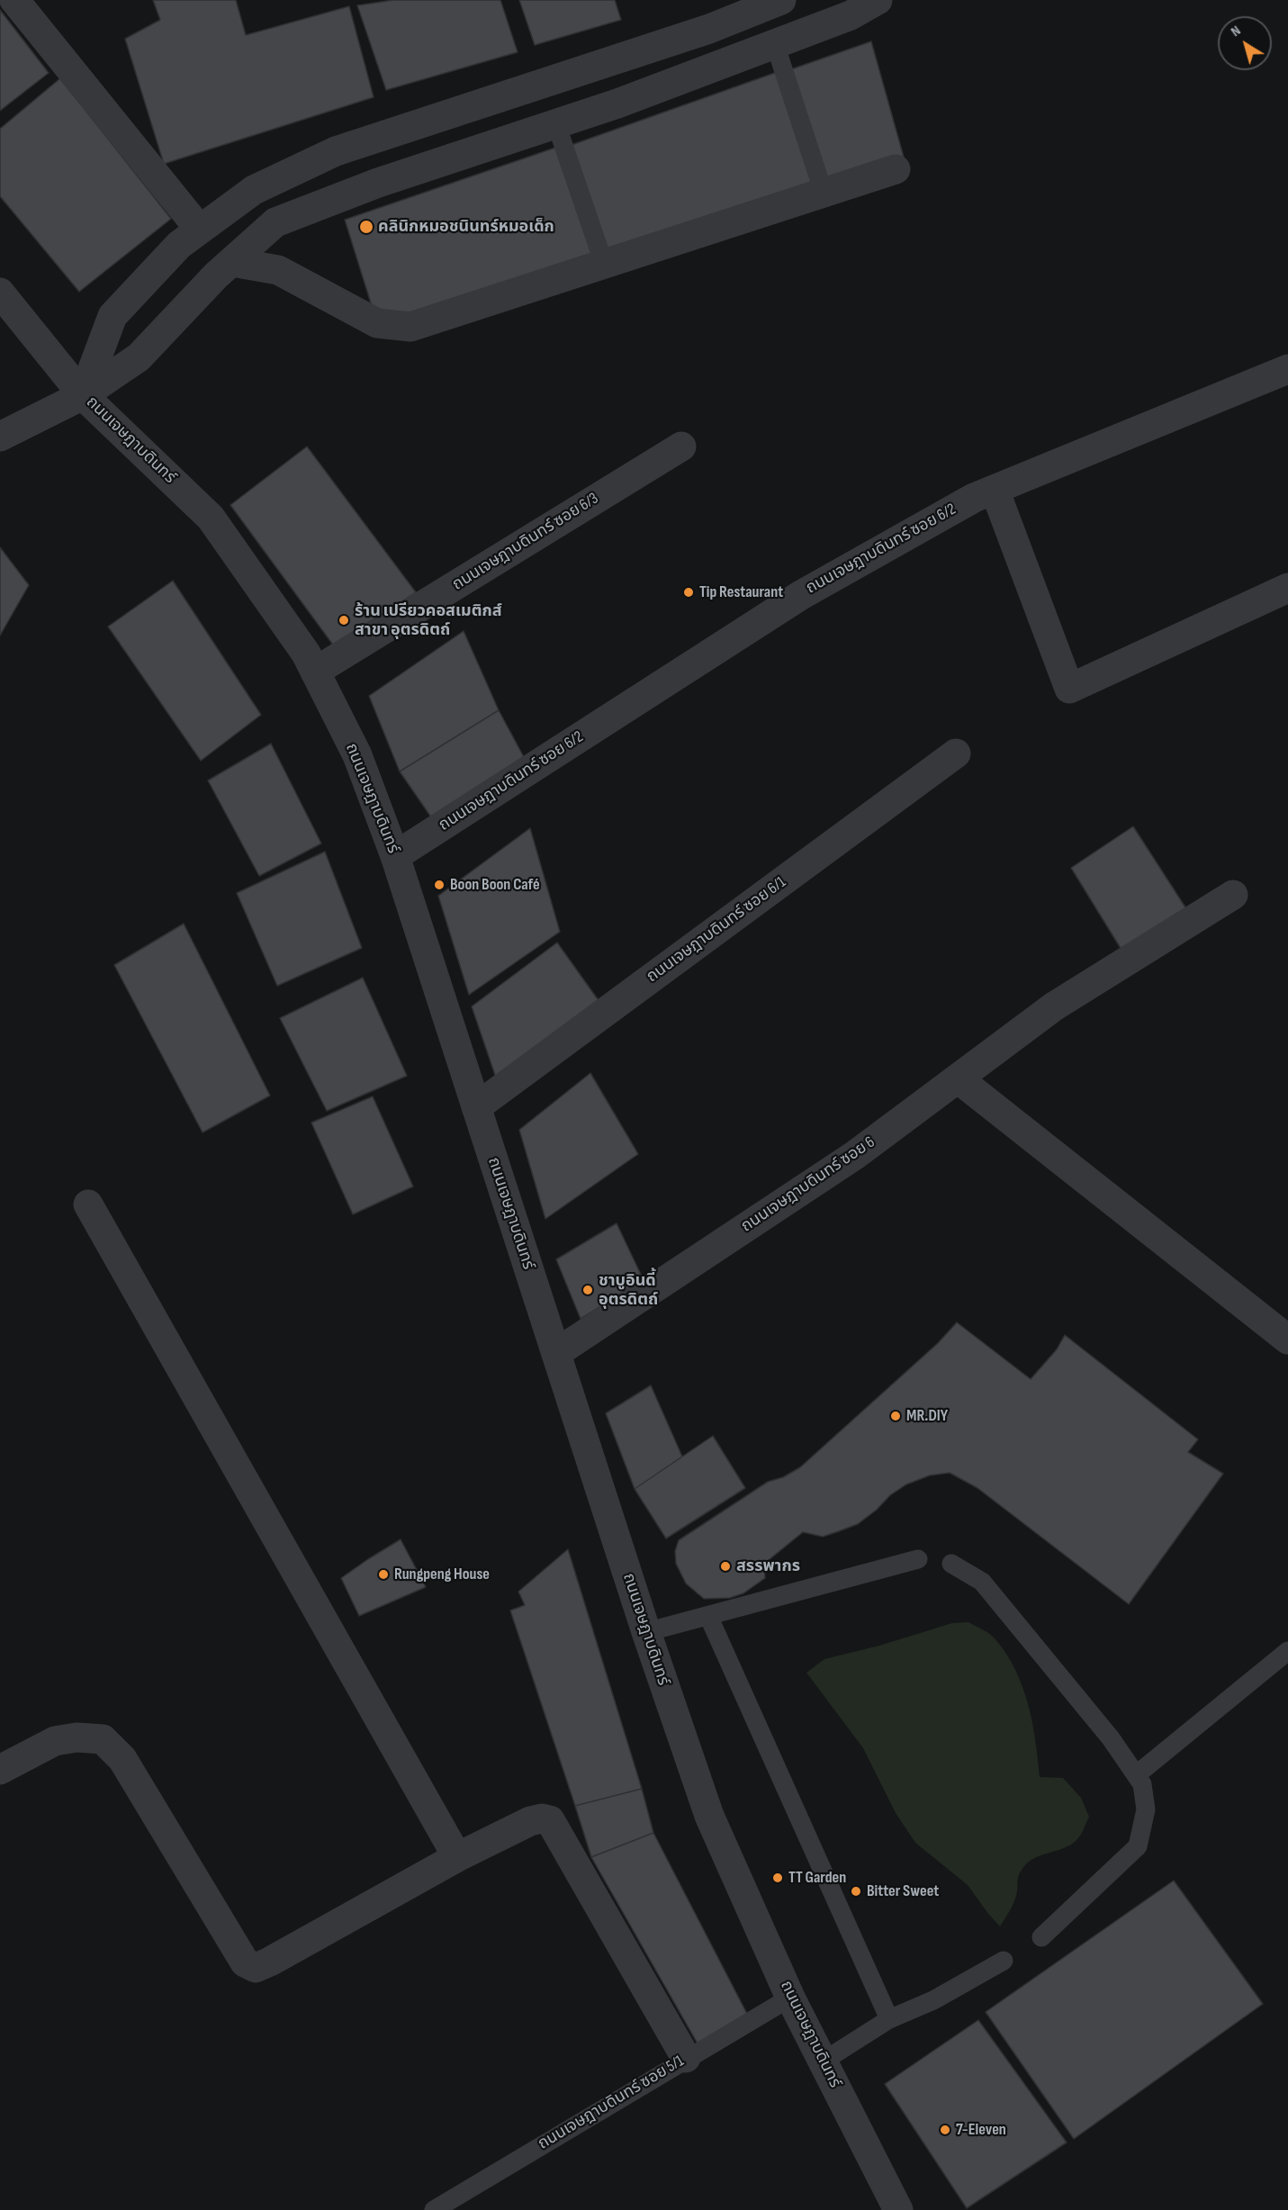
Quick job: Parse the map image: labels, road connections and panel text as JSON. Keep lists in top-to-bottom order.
{
  "streets": {
    "street": [
      "ถนนเจษฎาบดินทร์",
      "ถนนเจษฎาบดินทร์ ซอย 6/3",
      "ถนนเจษฎาบดินทร์ ซอย 6/2",
      "ถนนเจษฎาบดินทร์ ซอย 6/1",
      "ถนนเจษฎาบดินทร์ ซอย 6"
    ],
    "lane": ["ถนนเจษฎาบดินทร์ ซอย 5/1"]
  },
  "crossings": [
    ["ถนนเจษฎาบดินทร์", "ถนนเจษฎาบดินทร์ ซอย 6/3"],
    ["ถนนเจษฎาบดินทร์", "ถนนเจษฎาบดินทร์ ซอย 6/2"],
    ["ถนนเจษฎาบดินทร์", "ถนนเจษฎาบดินทร์ ซอย 6/1"],
    ["ถนนเจษฎาบดินทร์", "ถนนเจษฎาบดินทร์ ซอย 6"],
    ["ถนนเจษฎาบดินทร์", "ถนนเจษฎาบดินทร์ ซอย 5/1"]
  ],
  "places": [
    "คลินิกหมอชนินทร์หมอเด็ก",
    "Tip Restaurant",
    "ร้าน เปรียวคอสเมติกส์ สาขา อุตรดิตถ์",
    "Boon Boon Café",
    "ชาบูอินดี้ อุตรดิตถ์",
    "MR.DIY",
    "สรรพากร",
    "Rungpeng House",
    "TT Garden",
    "Bitter Sweet",
    "7-Eleven"
  ],
  "north": "top left"
}
